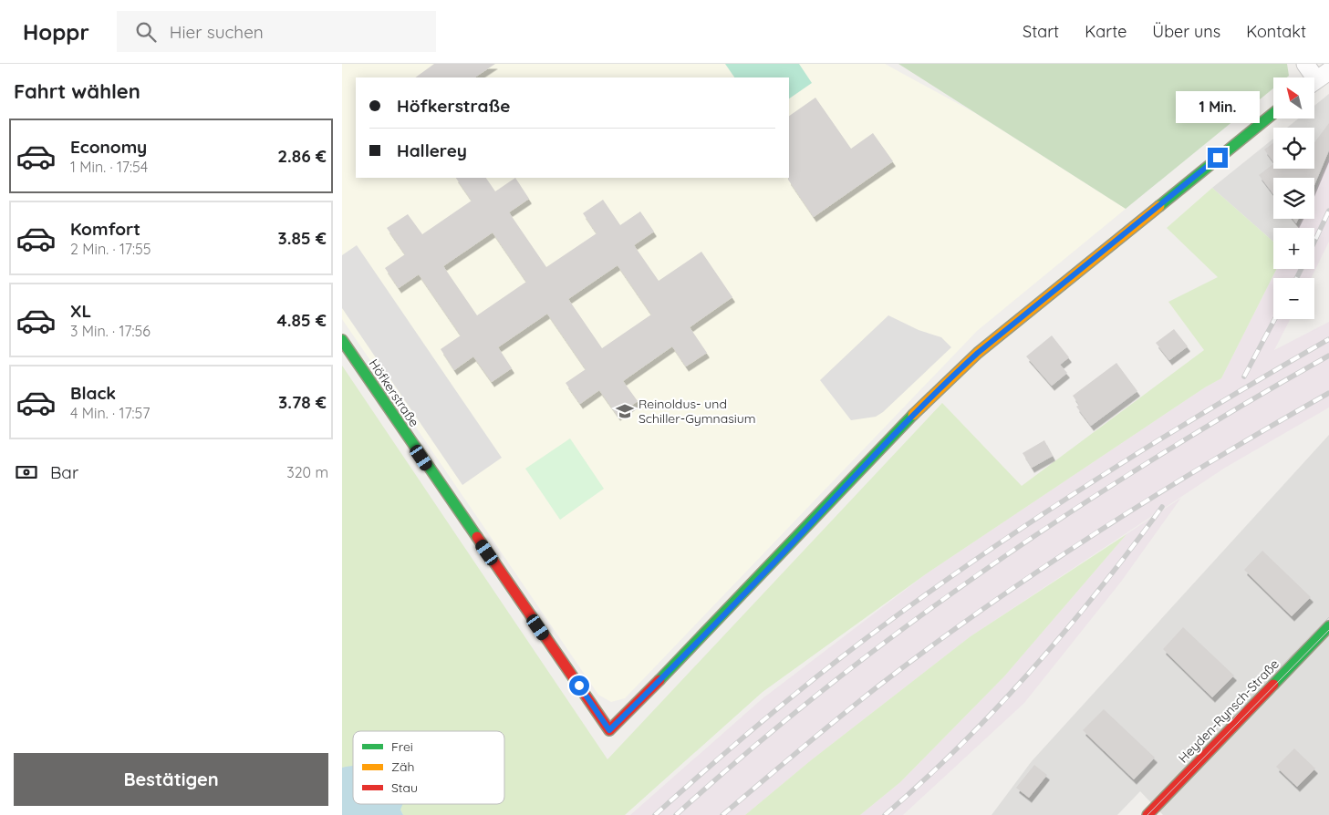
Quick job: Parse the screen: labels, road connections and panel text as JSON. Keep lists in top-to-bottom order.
{
  "streets": {
    "street": ["Höfkerstraße", "Heyden-Rynsch-Straße"]
  },
  "places": {
    "school or university": ["Reinoldus- und Schiller-Gymnasium"]
  },
  "legend": ["Frei", "Zäh", "Stau"],
  "north": "top left",
  "page": {
    "header": "Hoppr",
    "search": "Hier suchen",
    "nav": [
      "Start",
      "Karte",
      "Über uns",
      "Kontakt"
    ],
    "heading": "Fahrt wählen",
    "map_buttons": ["+", "−"],
    "banner": ["Höfkerstraße", "Hallerey"],
    "bubble": "1 Min.",
    "list": [
      {
        "name": "Economy",
        "note": "1 Min. · 17:54",
        "value": "2.86 €"
      },
      {
        "name": "Komfort",
        "note": "2 Min. · 17:55",
        "value": "3.85 €"
      },
      {
        "name": "XL",
        "note": "3 Min. · 17:56",
        "value": "4.85 €"
      },
      {
        "name": "Black",
        "note": "4 Min. · 17:57",
        "value": "3.78 €"
      }
    ],
    "pay": ["Bar", "320 m"],
    "buttons": "Bestätigen"
  }
}
